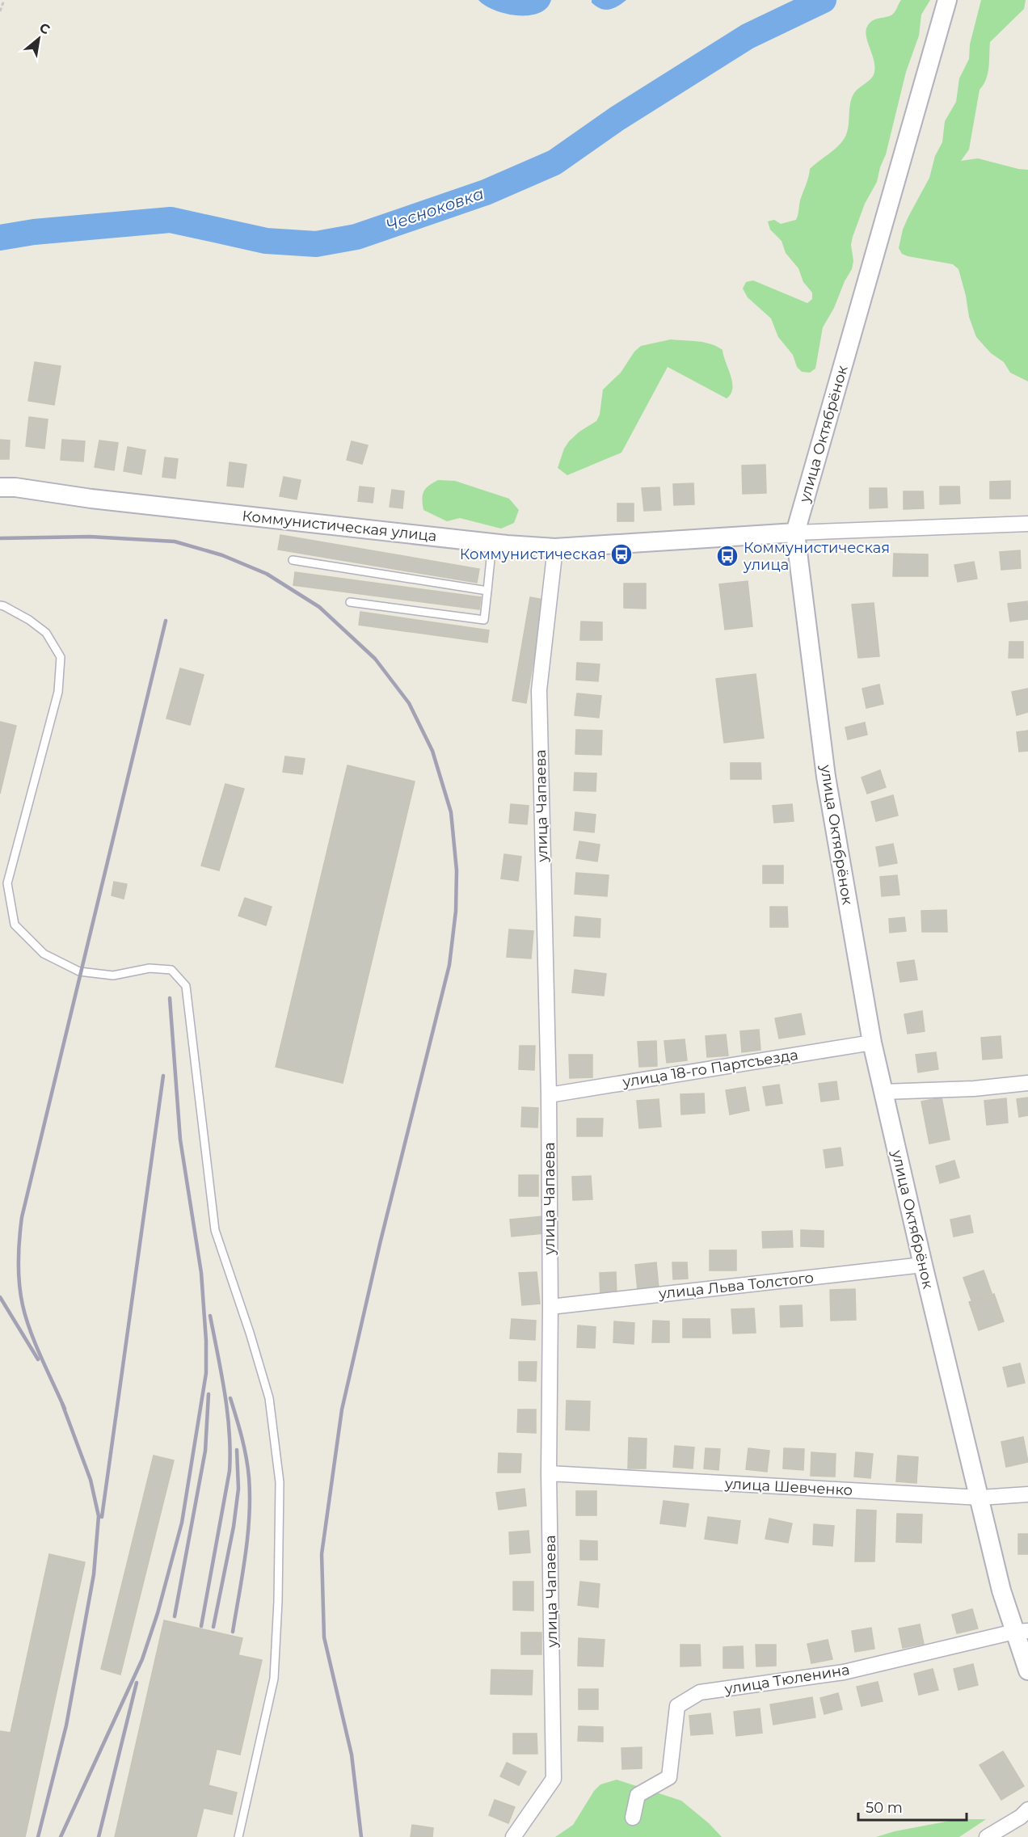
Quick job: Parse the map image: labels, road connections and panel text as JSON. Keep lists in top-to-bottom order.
{
  "streets": {
    "street": [
      "улица Октябрёнок",
      "Коммунистическая улица",
      "улица Чапаева",
      "улица 18-го Партсъезда",
      "улица Льва Толстого",
      "улица Шевченко",
      "улица Тюленина"
    ]
  },
  "crossings": [
    ["улица Октябрёнок", "Коммунистическая улица"],
    ["улица Октябрёнок", "улица 18-го Партсъезда"],
    ["улица Октябрёнок", "улица Льва Толстого"],
    ["улица Октябрёнок", "улица Шевченко"],
    ["улица Октябрёнок", "улица Тюленина"],
    ["Коммунистическая улица", "улица Чапаева"],
    ["улица Чапаева", "улица 18-го Партсъезда"],
    ["улица Чапаева", "улица Льва Толстого"],
    ["улица Чапаева", "улица Шевченко"]
  ],
  "water": ["Чесноковка"],
  "places": {
    "bus stop": ["Коммунистическая", "Коммунистическая улица"]
  },
  "scale_bar": "50 m",
  "north": "top right"
}
